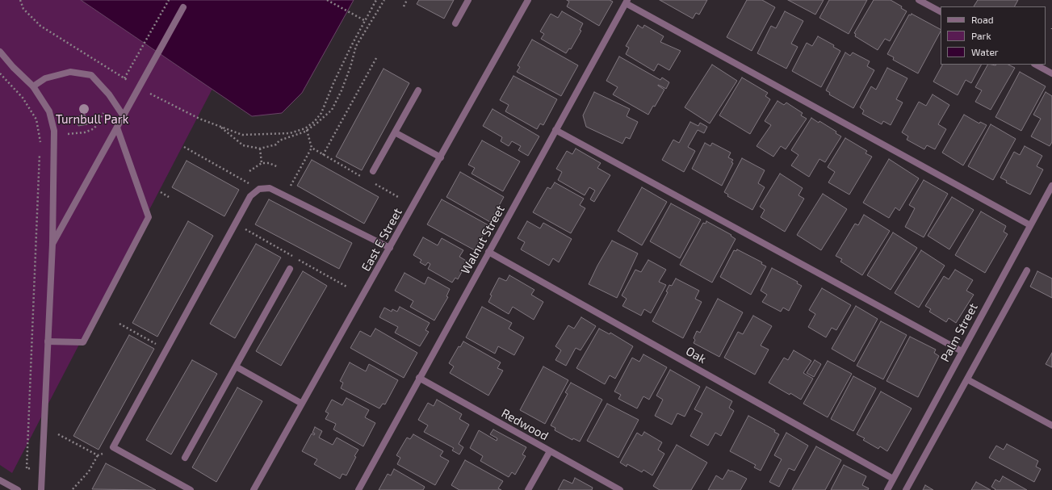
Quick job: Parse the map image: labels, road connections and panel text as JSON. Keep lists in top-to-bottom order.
{
  "streets": {
    "street": [
      "East E Street",
      "Walnut Street",
      "Palm Street",
      "Oak",
      "Redwood"
    ]
  },
  "crossings": [
    ["Walnut Street", "Oak"],
    ["Walnut Street", "Redwood"],
    ["Palm Street", "Oak"]
  ],
  "parks": ["Turnbull Park"],
  "legend": ["Road", "Park", "Water"]
}
